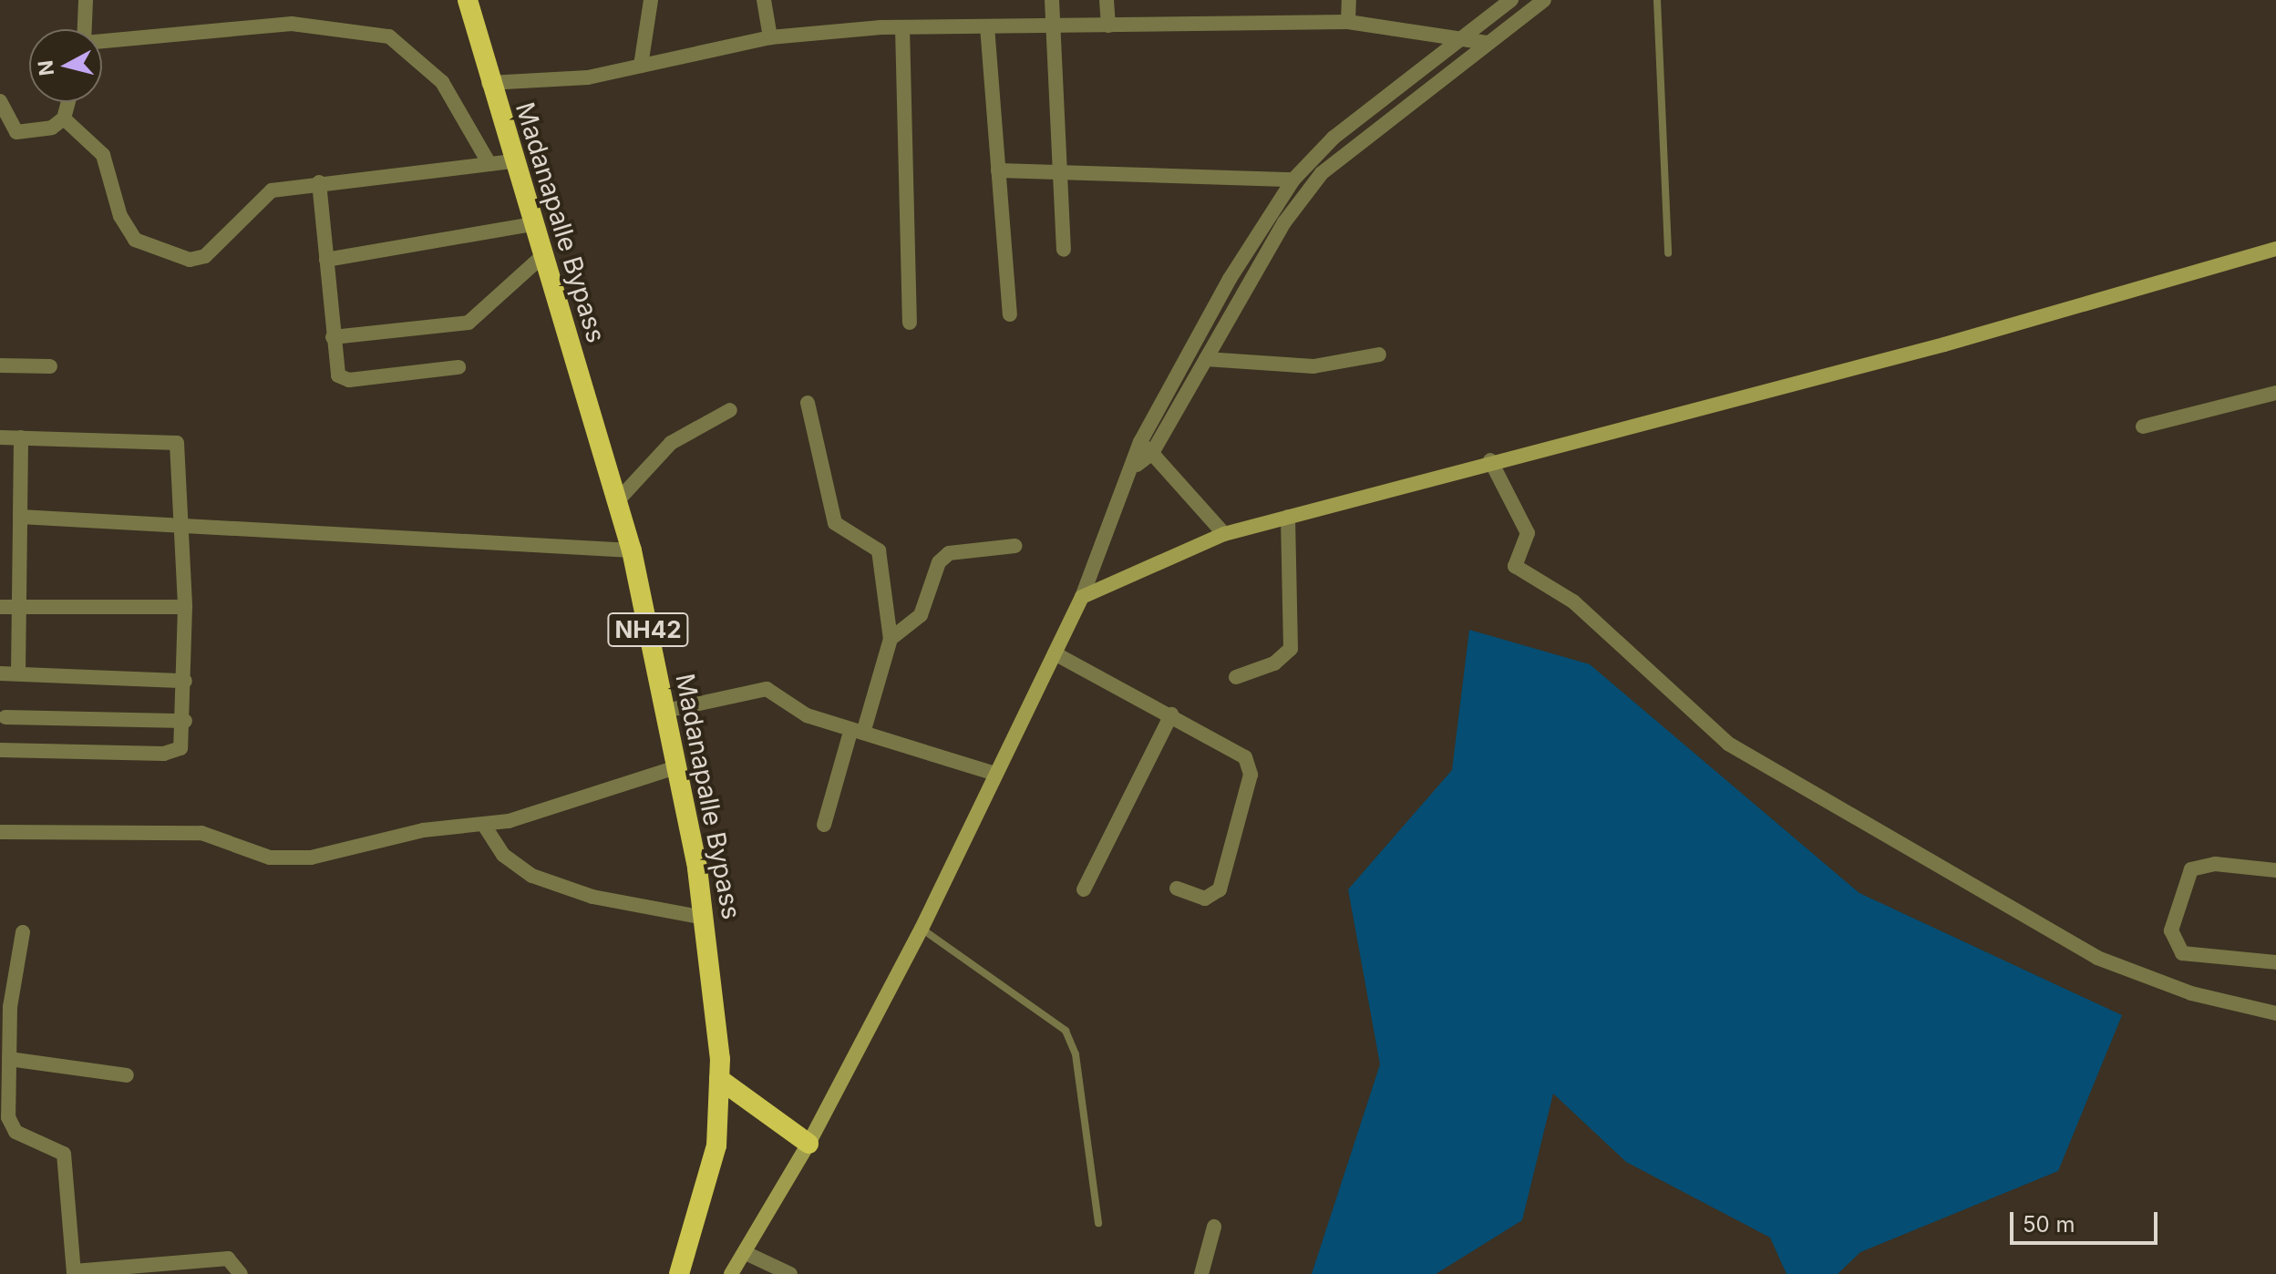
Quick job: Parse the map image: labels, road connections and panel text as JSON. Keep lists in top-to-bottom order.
{
  "streets": {
    "highway": ["Madanapalle Bypass", "NH42"]
  },
  "scale_bar": "50 m",
  "north": "left"
}
